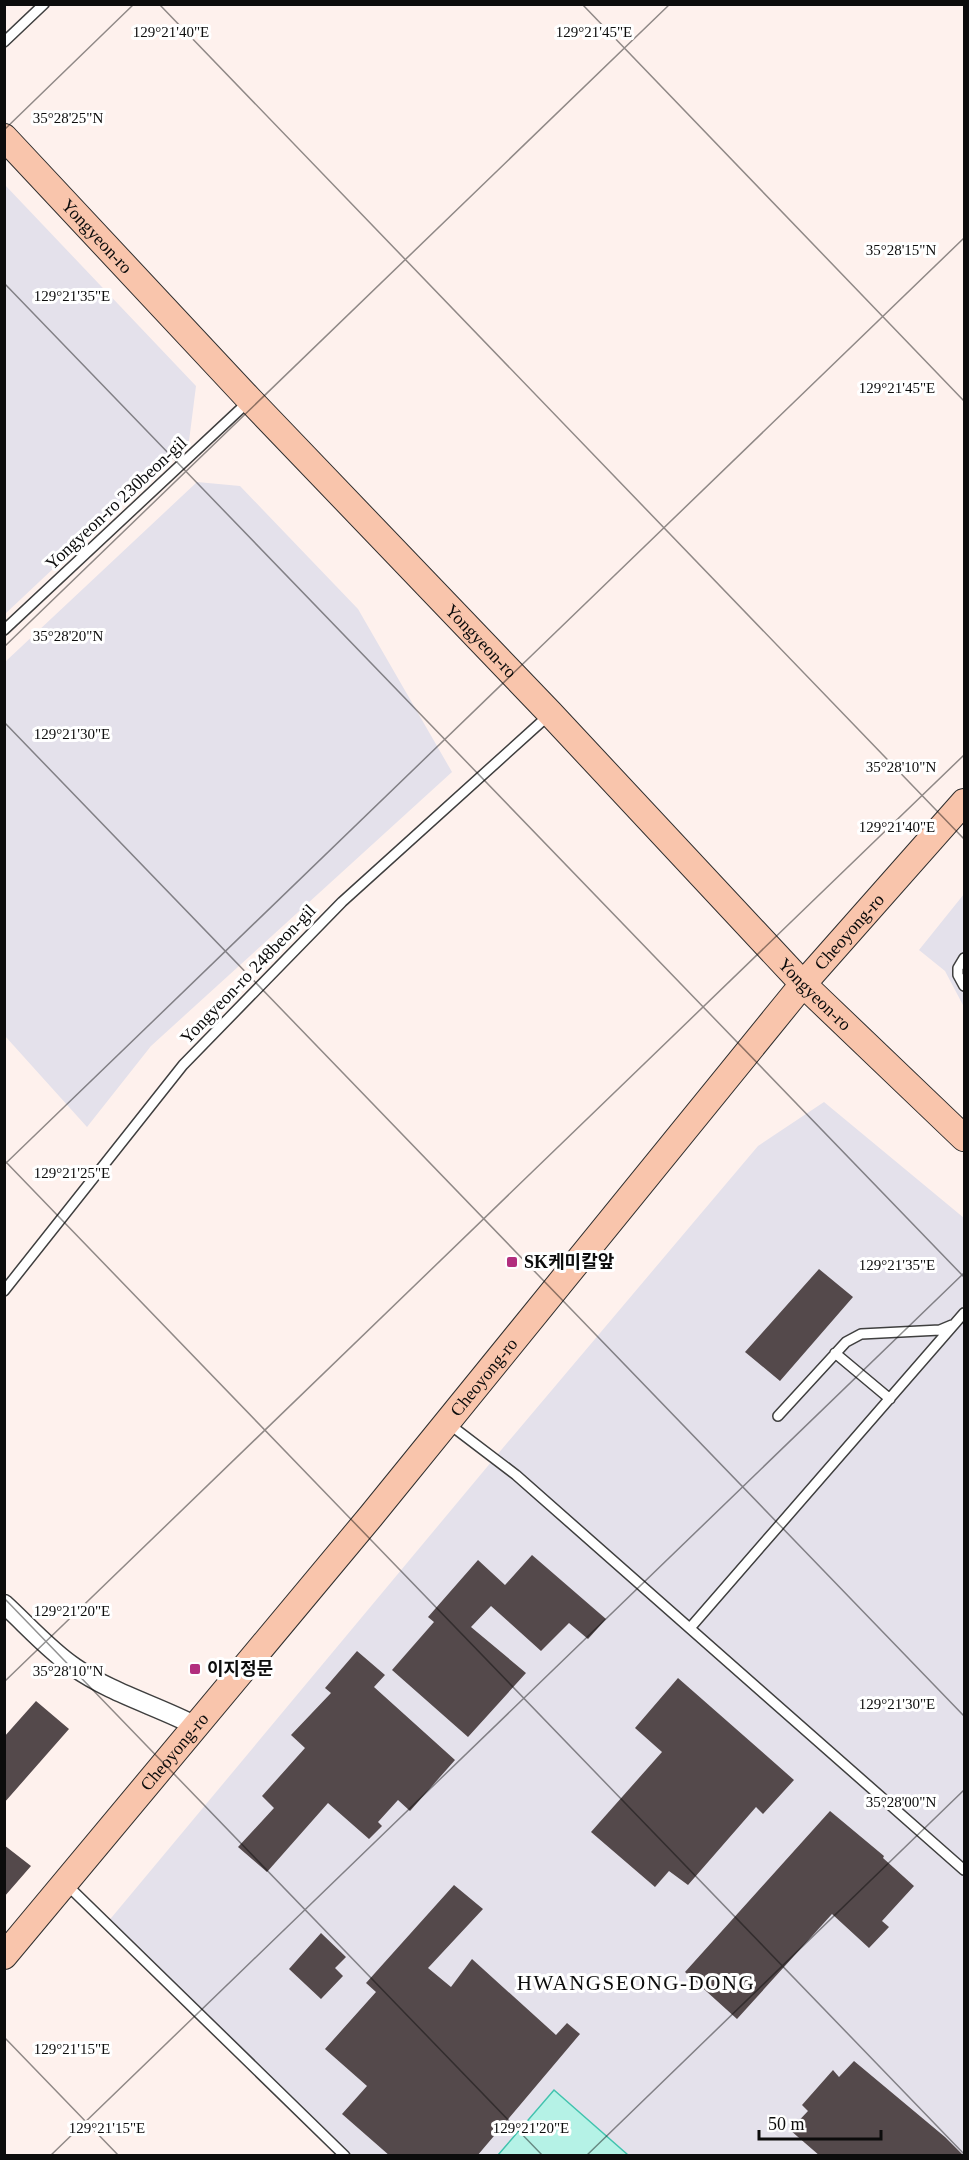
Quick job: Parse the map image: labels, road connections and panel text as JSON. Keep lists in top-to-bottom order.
{
  "streets": {
    "street": ["Yongyeon-ro", "Cheoyong-ro"],
    "lane": ["Yongyeon-ro 230beon-gil", "Yongyeon-ro 248beon-gil"]
  },
  "crossings": [
    ["Yongyeon-ro", "Yongyeon-ro 230beon-gil"],
    ["Yongyeon-ro", "Cheoyong-ro"],
    ["Yongyeon-ro", "Yongyeon-ro 248beon-gil"]
  ],
  "districts": ["HWANGSEONG-DONG"],
  "places": {
    "transit": ["SK케미칼앞", "이지정문"]
  },
  "scale_bar": "50 m",
  "coordinates": [
    "129°21'40\"E",
    "129°21'45\"E",
    "35°28'25\"N",
    "35°28'15\"N",
    "129°21'35\"E",
    "35°28'20\"N",
    "129°21'30\"E",
    "35°28'10\"N",
    "129°21'25\"E",
    "129°21'20\"E",
    "35°28'00\"N",
    "129°21'15\"E"
  ]
}
